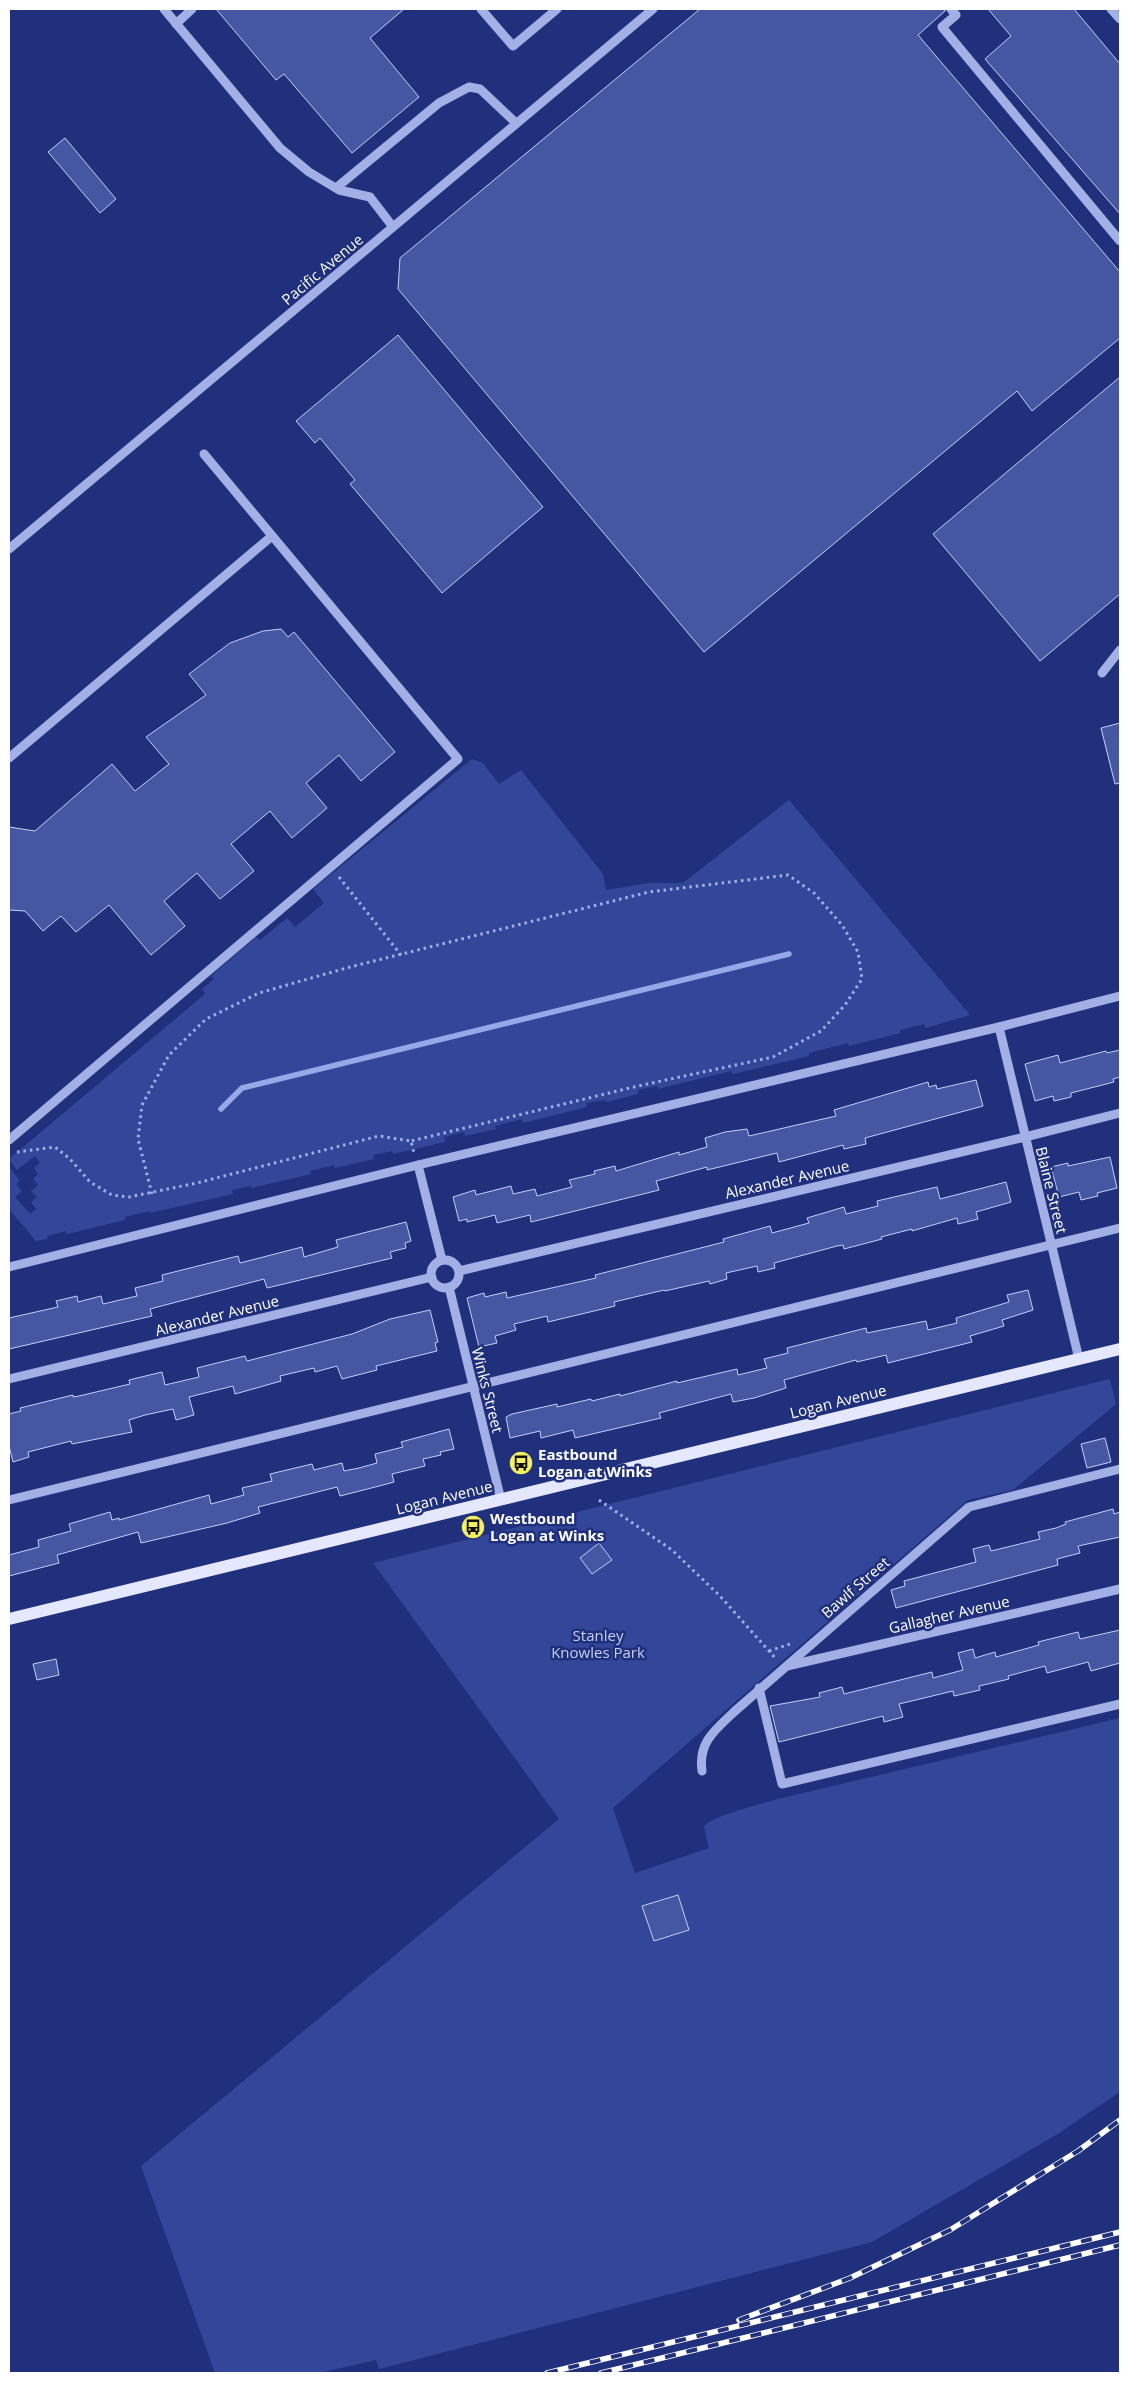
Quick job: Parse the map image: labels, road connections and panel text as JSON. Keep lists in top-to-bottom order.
{
  "streets": {
    "main road": ["Logan Avenue"],
    "street": [
      "Pacific Avenue",
      "Alexander Avenue",
      "Blaine Street",
      "Winks Street",
      "Bawlf Street",
      "Gallagher Avenue"
    ]
  },
  "crossings": [
    ["Alexander Avenue", "Blaine Street"],
    ["Alexander Avenue", "Winks Street"],
    ["Blaine Street", "Logan Avenue"],
    ["Winks Street", "Logan Avenue"],
    ["Bawlf Street", "Gallagher Avenue"]
  ],
  "parks": ["Stanley Knowles Park"],
  "places": {
    "bus stop": ["Eastbound Logan at Winks", "Westbound Logan at Winks"]
  }
}
